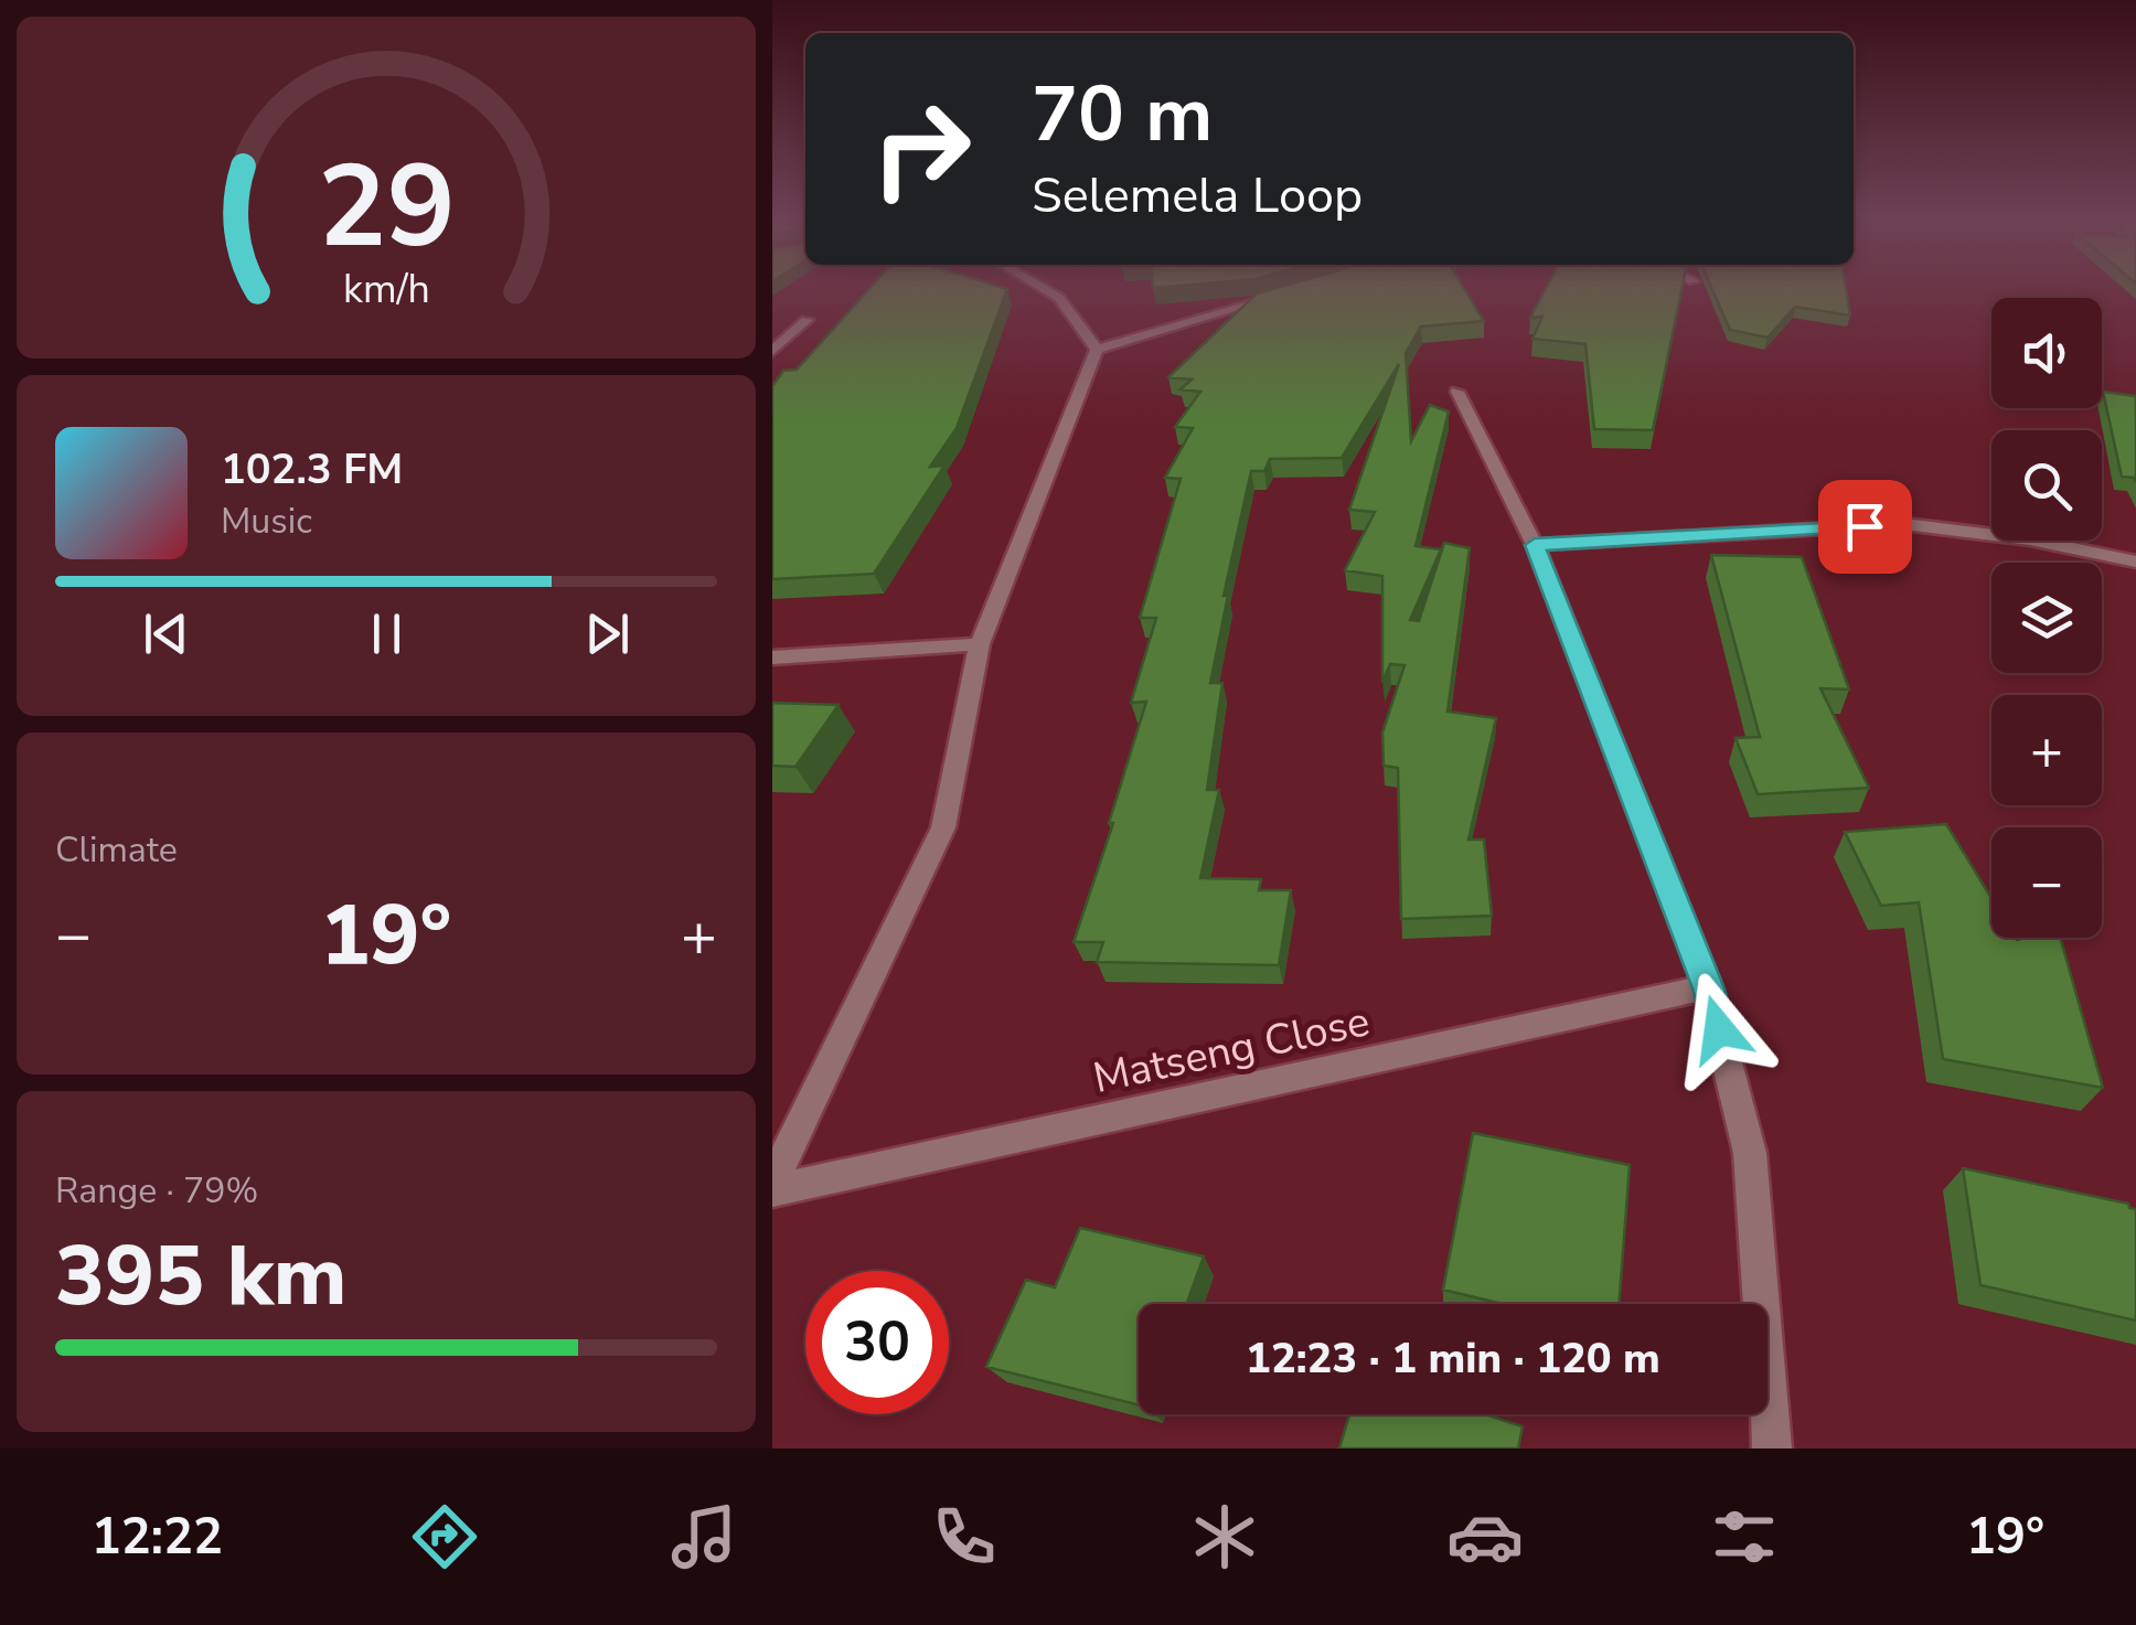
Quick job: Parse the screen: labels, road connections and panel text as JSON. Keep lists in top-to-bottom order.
{
  "streets": {
    "street": ["Matseng Close"]
  },
  "page": {
    "turn": ["70 m", "Selemela Loop"],
    "map_buttons": ["+", "−"],
    "song": ["102.3 FM", "Music"],
    "tile": [
      "Climate",
      ["Range · 79%", "395 km"]
    ],
    "heat": ["−", "19°", "+"],
    "limit": "30",
    "trip": "12:23 · 1 min · 120 m",
    "tabs": ["12:22", "19°"],
    "gauge": ["29", "km/h"]
  }
}
